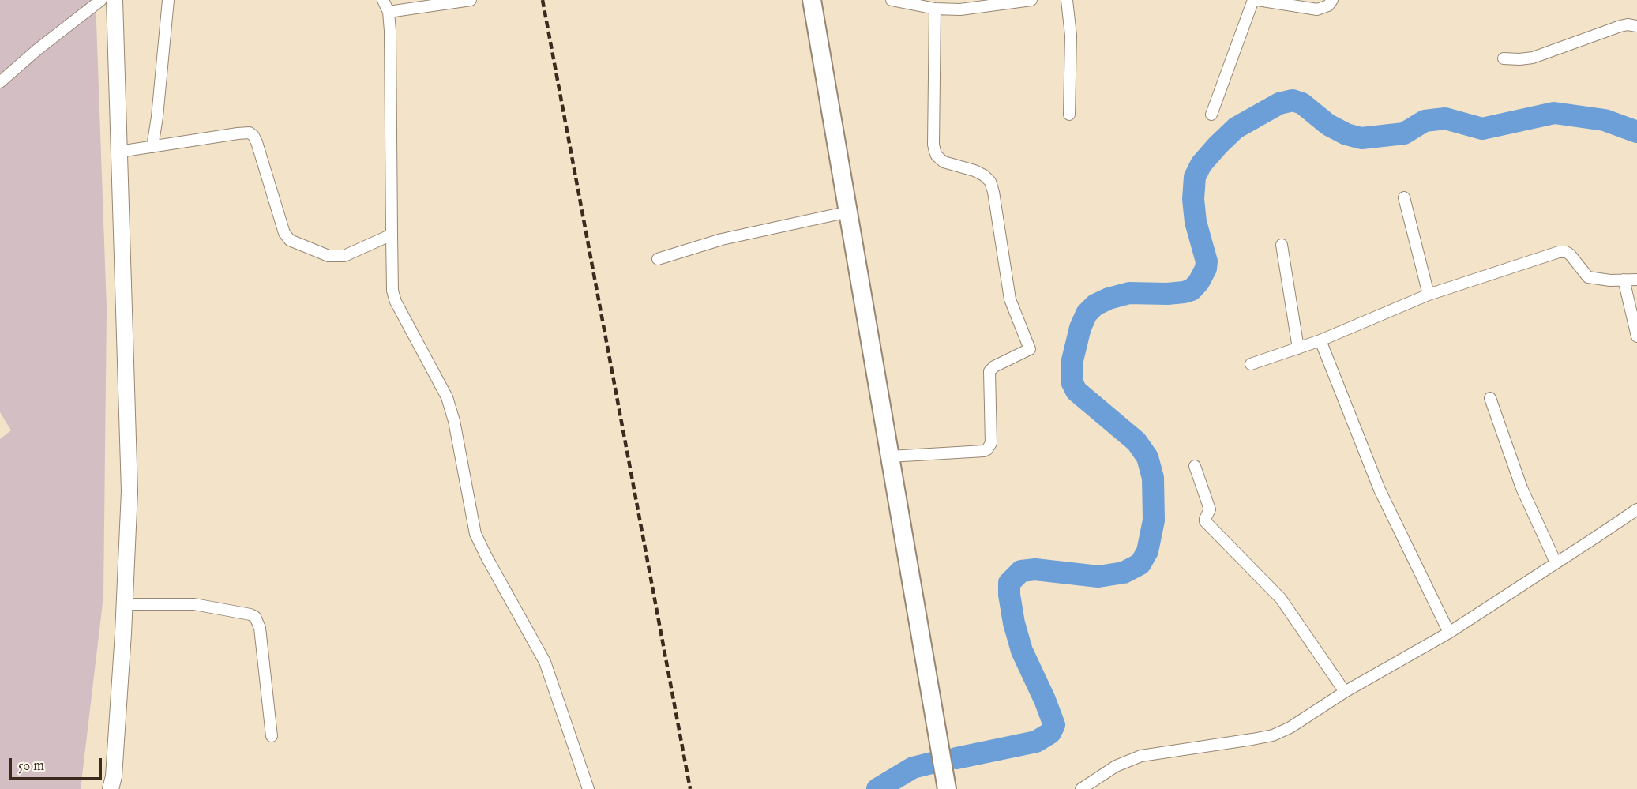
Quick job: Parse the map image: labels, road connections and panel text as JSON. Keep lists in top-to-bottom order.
{
  "scale_bar": "50 m"
}
